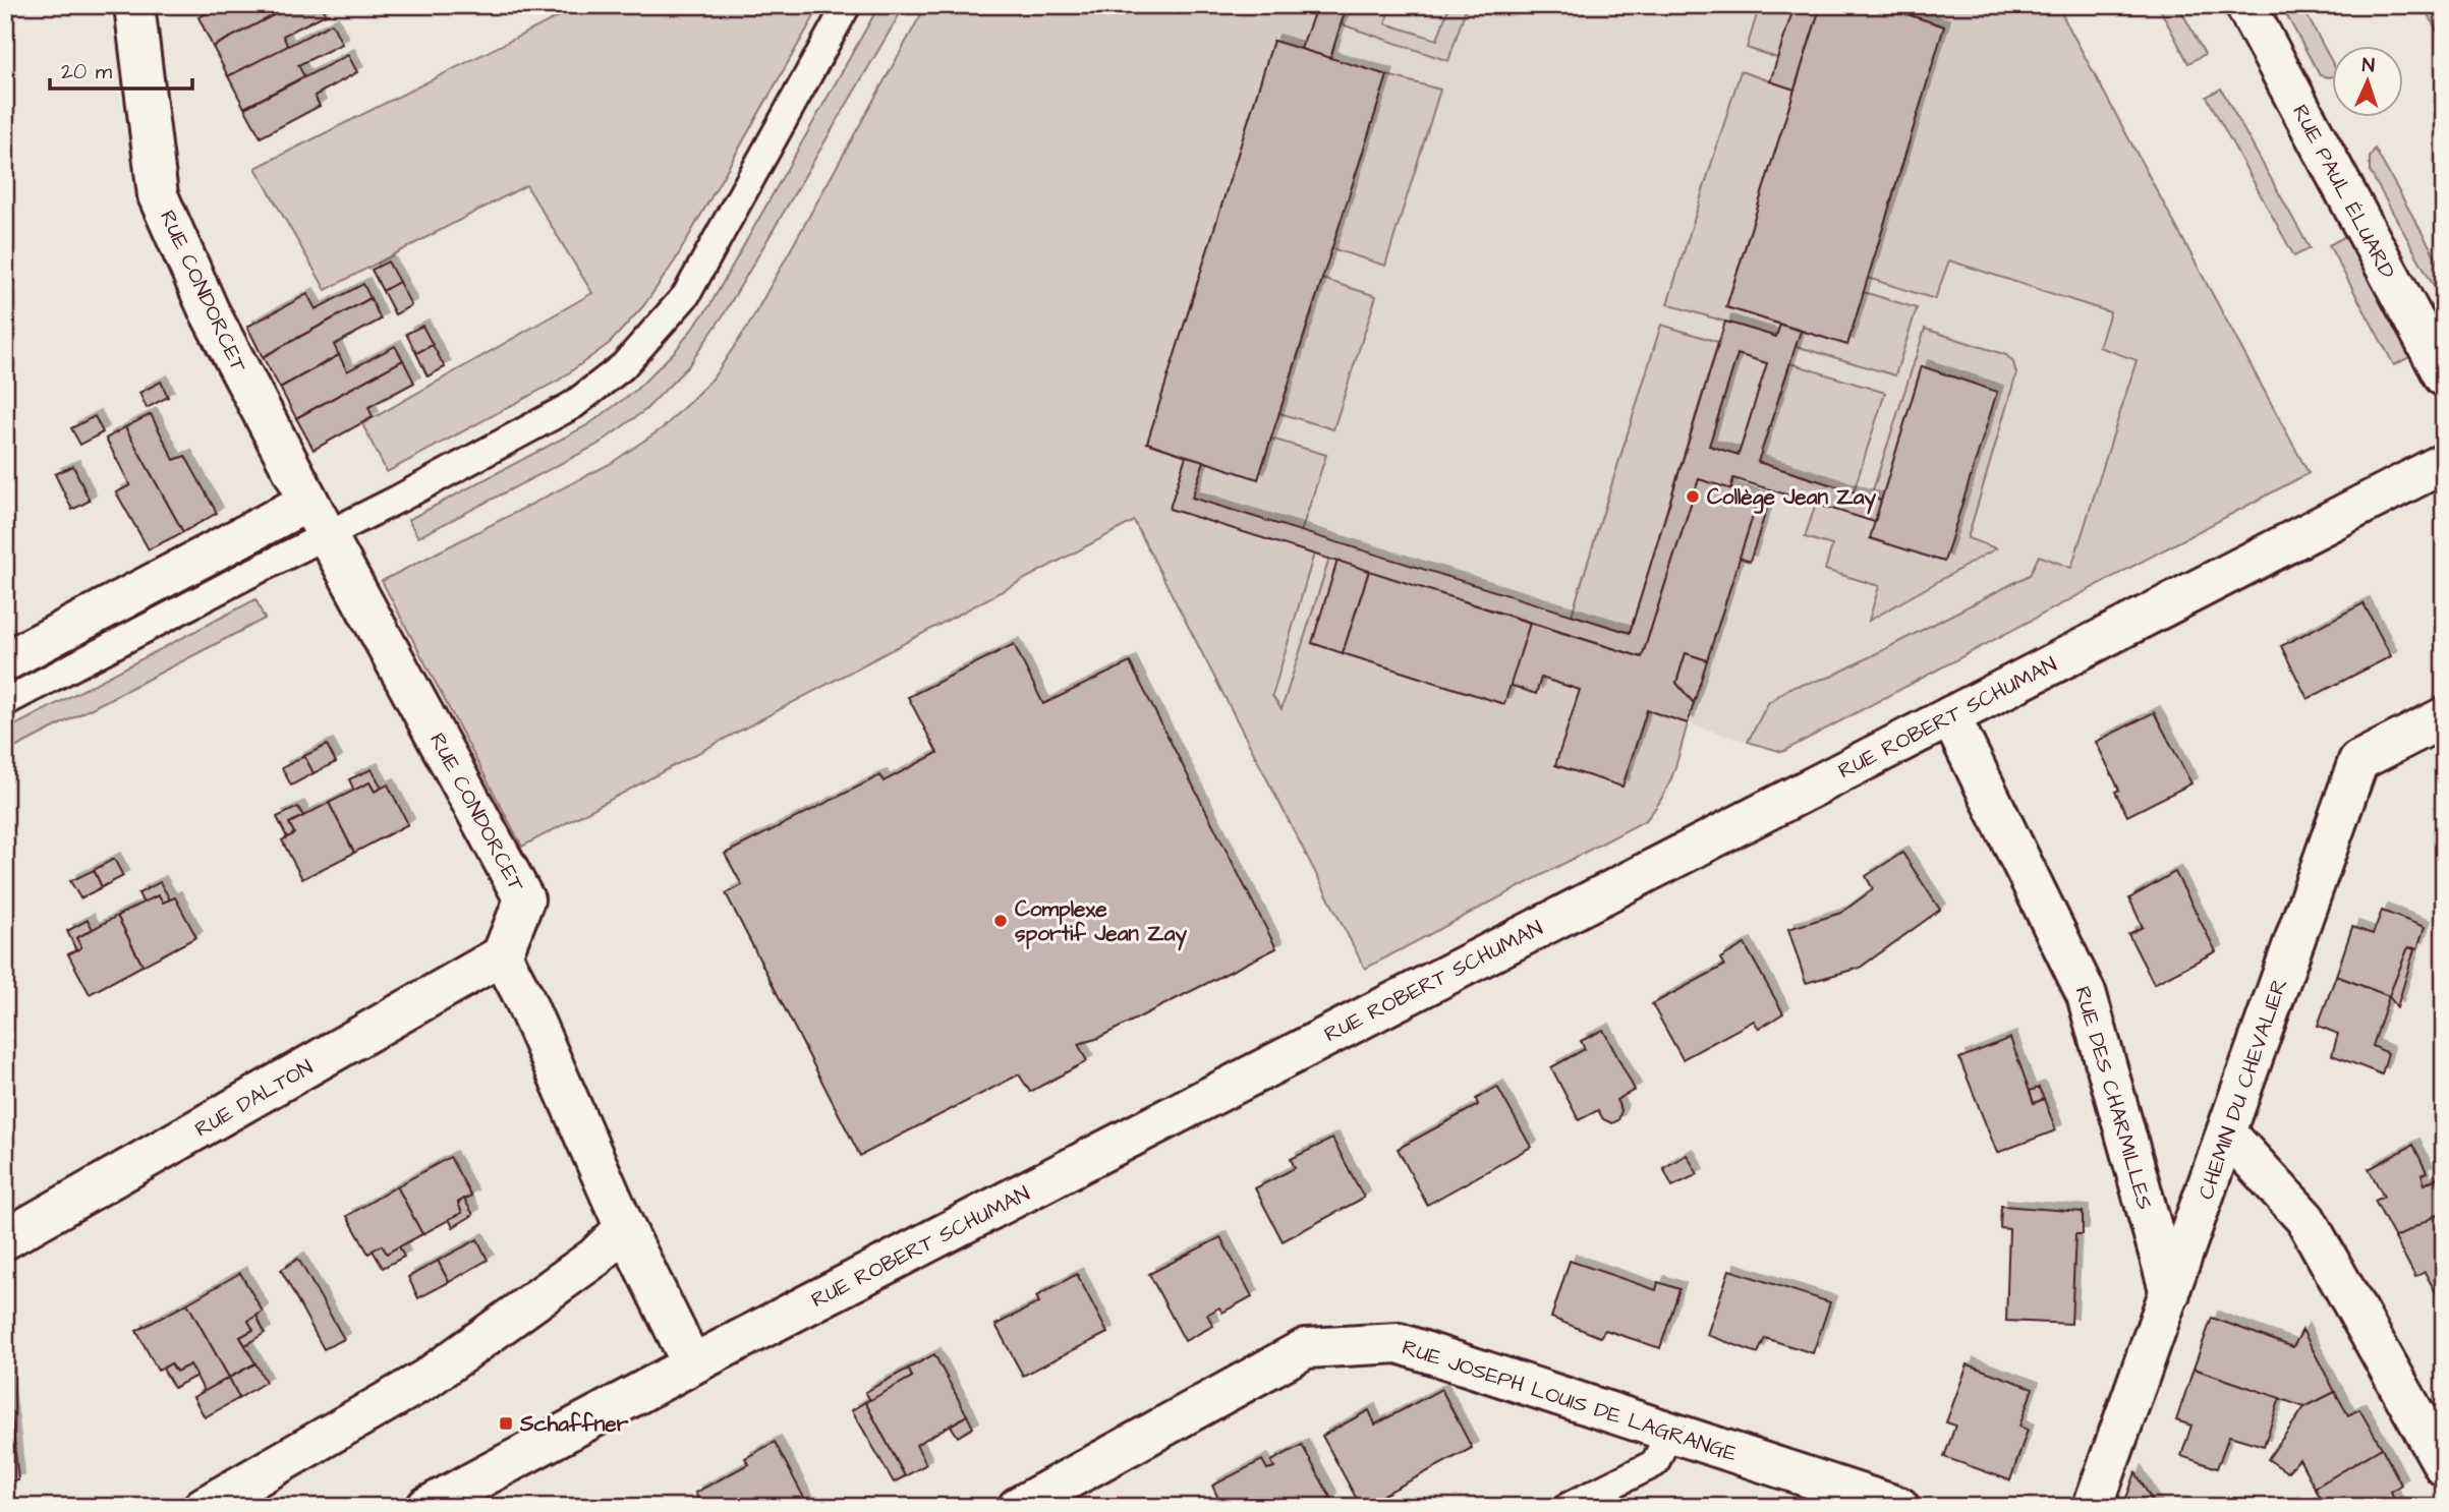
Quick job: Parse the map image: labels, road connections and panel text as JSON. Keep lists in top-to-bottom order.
{
  "streets": {
    "street": [
      "RUE PAUL ÉLUARD",
      "RUE CONDORCET",
      "RUE ROBERT SCHUMAN",
      "CHEMIN DU CHEVALIER",
      "RUE DALTON",
      "RUE DES CHARMILLES",
      "RUE JOSEPH LOUIS DE LAGRANGE"
    ]
  },
  "crossings": [
    ["RUE CONDORCET", "RUE DALTON"],
    ["RUE ROBERT SCHUMAN", "RUE DES CHARMILLES"],
    ["CHEMIN DU CHEVALIER", "RUE DES CHARMILLES"]
  ],
  "places": {
    "other": ["Collège Jean Zay", "Complexe sportif Jean Zay"],
    "transit": ["Schaffner"]
  },
  "scale_bar": "20 m",
  "north": "top"
}
